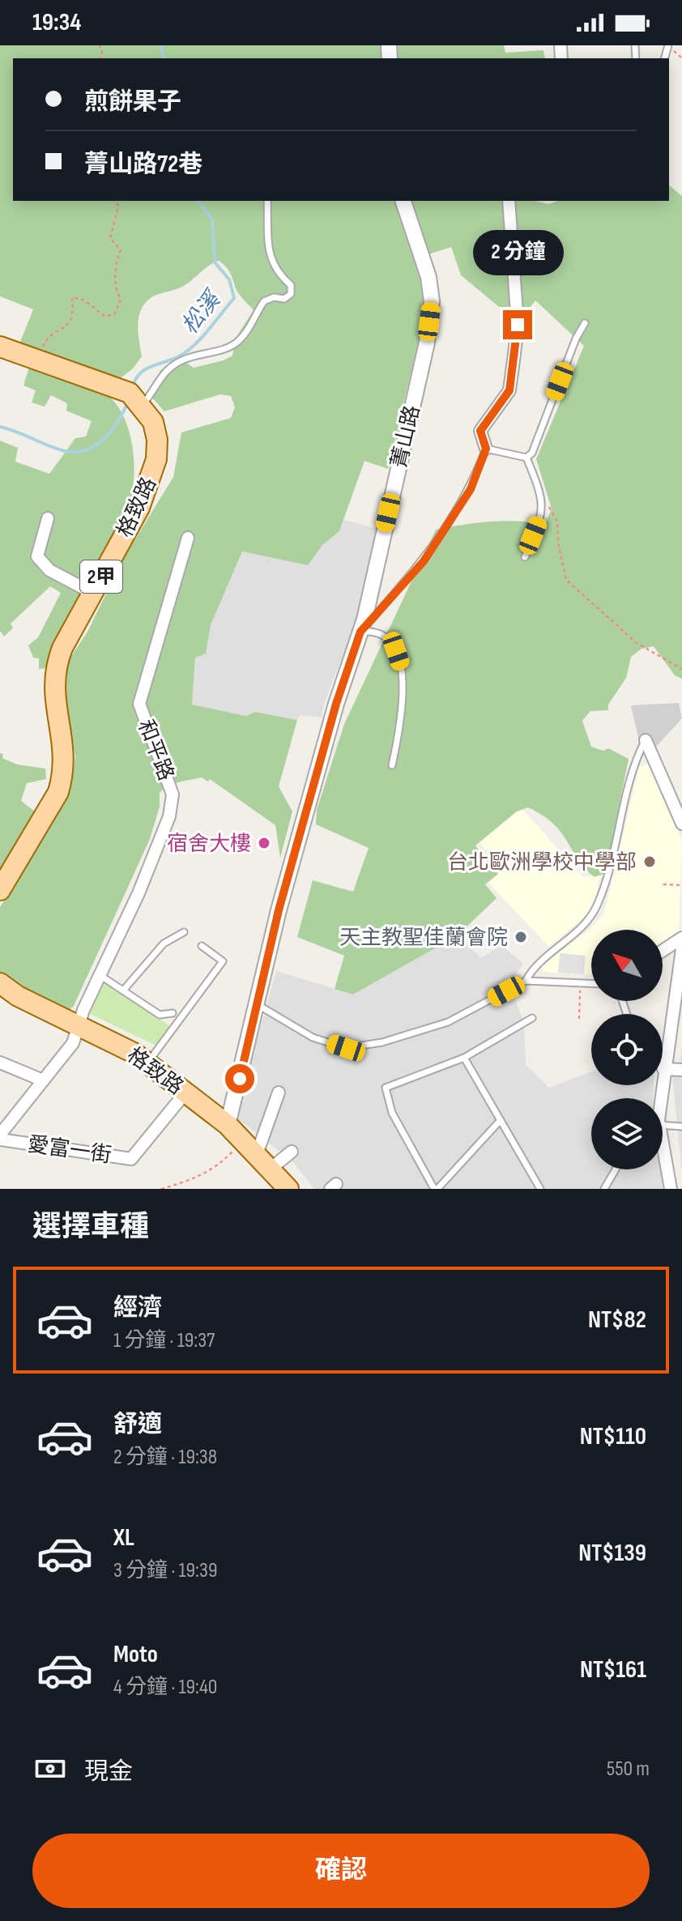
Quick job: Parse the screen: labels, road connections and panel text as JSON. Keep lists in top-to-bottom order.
{
  "streets": {
    "main road": ["格致路", "2甲"],
    "street": ["菁山路", "和平路", "愛富一街"]
  },
  "crossings": [
    ["菁山路", "格致路"],
    ["格致路", "和平路"],
    ["格致路", "愛富一街"],
    ["和平路", "愛富一街"]
  ],
  "water": ["松溪"],
  "places": ["宿舍大樓", "台北歐洲學校中學部", "天主教聖佳蘭會院"],
  "north": "top left",
  "page": {
    "status": "19:34",
    "banner": ["煎餅果子", "菁山路72巷"],
    "bubble": "2 分鐘",
    "heading": "選擇車種",
    "list": [
      {
        "name": "經濟",
        "note": "1 分鐘 · 19:37",
        "value": "NT$82"
      },
      {
        "name": "舒適",
        "note": "2 分鐘 · 19:38",
        "value": "NT$110"
      },
      {
        "name": "XL",
        "note": "3 分鐘 · 19:39",
        "value": "NT$139"
      },
      {
        "name": "Moto",
        "note": "4 分鐘 · 19:40",
        "value": "NT$161"
      }
    ],
    "pay": ["現金", "550 m"],
    "buttons": "確認"
  }
}
